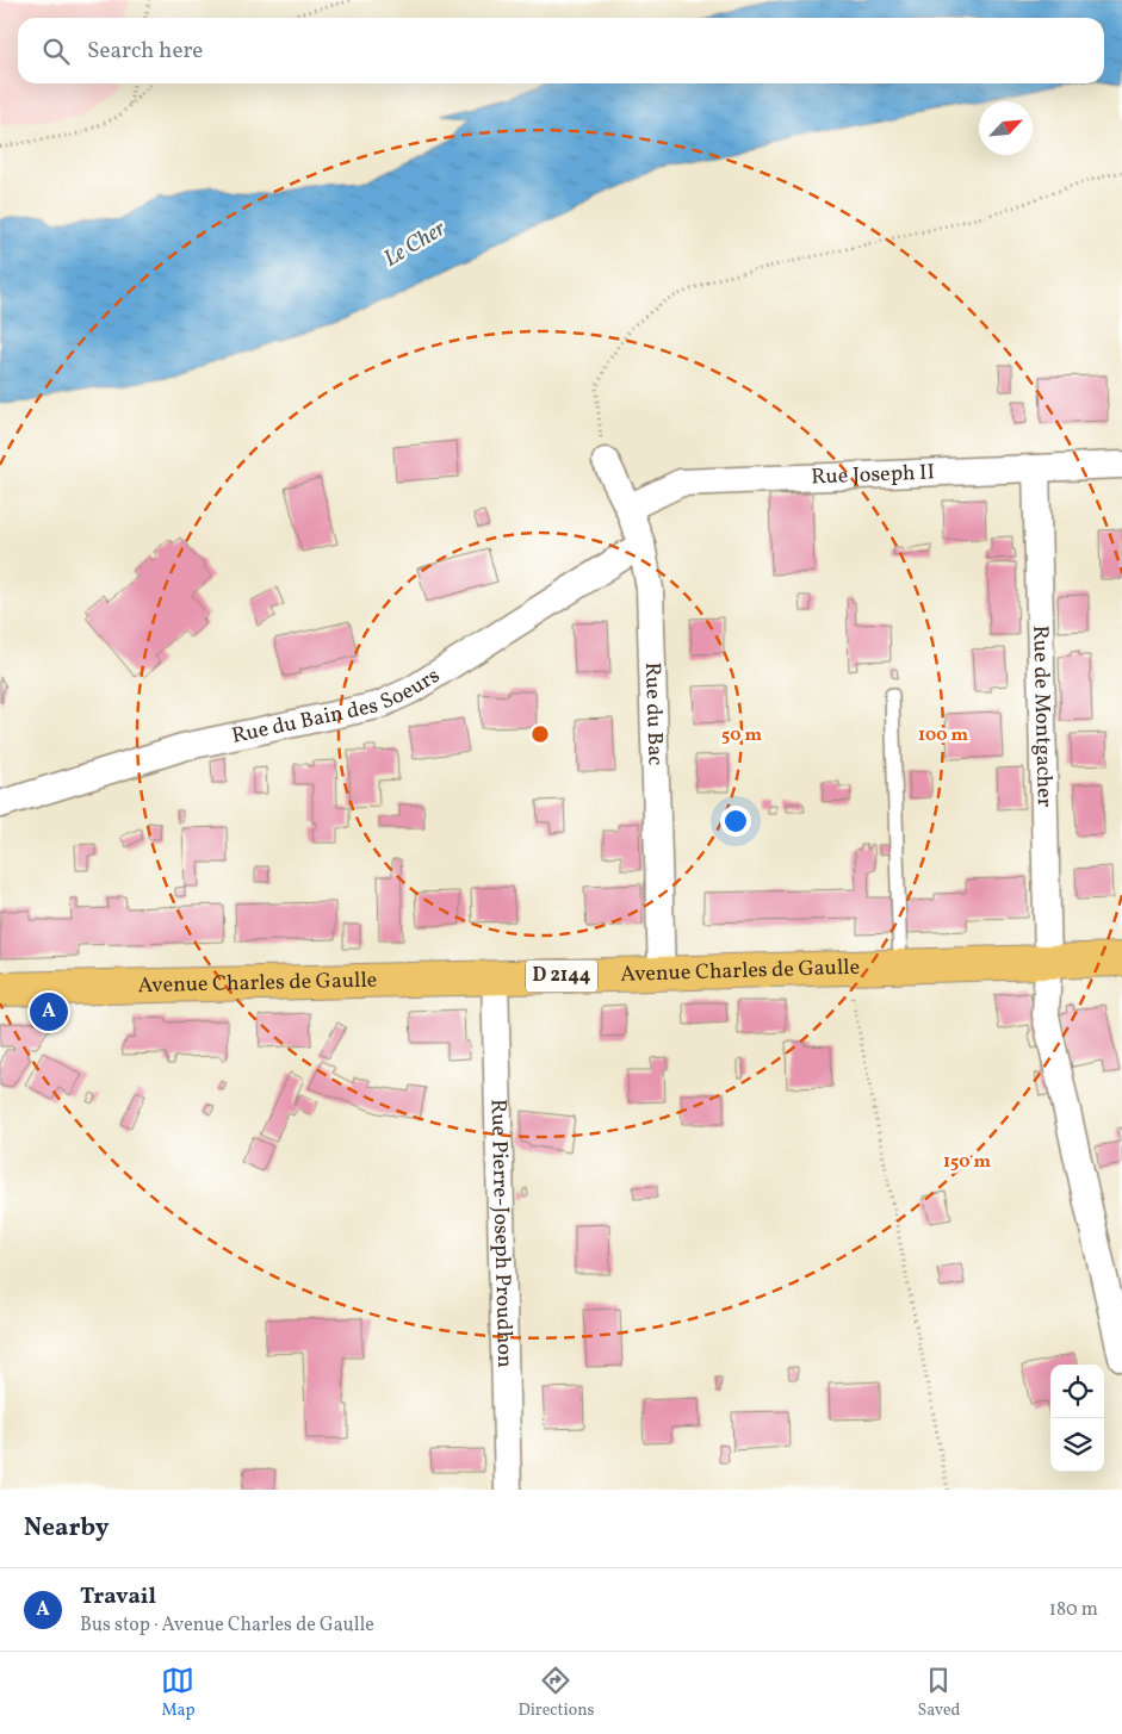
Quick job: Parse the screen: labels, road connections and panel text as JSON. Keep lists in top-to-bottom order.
{
  "streets": {
    "main road": ["Avenue Charles de Gaulle", "D 2144"],
    "street": [
      "Rue Joseph II",
      "Rue du Bain des Soeurs",
      "Rue du Bac",
      "Rue de Montgacher",
      "Rue Pierre-Joseph Proudhon"
    ]
  },
  "crossings": [
    ["Rue Joseph II", "Rue du Bac"],
    ["Rue Joseph II", "Rue de Montgacher"],
    ["Rue du Bain des Soeurs", "Rue du Bac"],
    ["Rue du Bac", "Avenue Charles de Gaulle"],
    ["Rue de Montgacher", "Avenue Charles de Gaulle"],
    ["Avenue Charles de Gaulle", "Rue Pierre-Joseph Proudhon"]
  ],
  "water": ["Le Cher"],
  "north": "top right",
  "page": {
    "search": "Search here",
    "pins": "A",
    "heading": "Nearby",
    "list": [
      {
        "mark": "A",
        "name": "Travail",
        "note": "Bus stop · Avenue Charles de Gaulle",
        "value": "180 m"
      }
    ],
    "nav": ["Map", "Directions", "Saved"]
  },
  "rings": ["50 m", "100 m", "150 m"]
}
